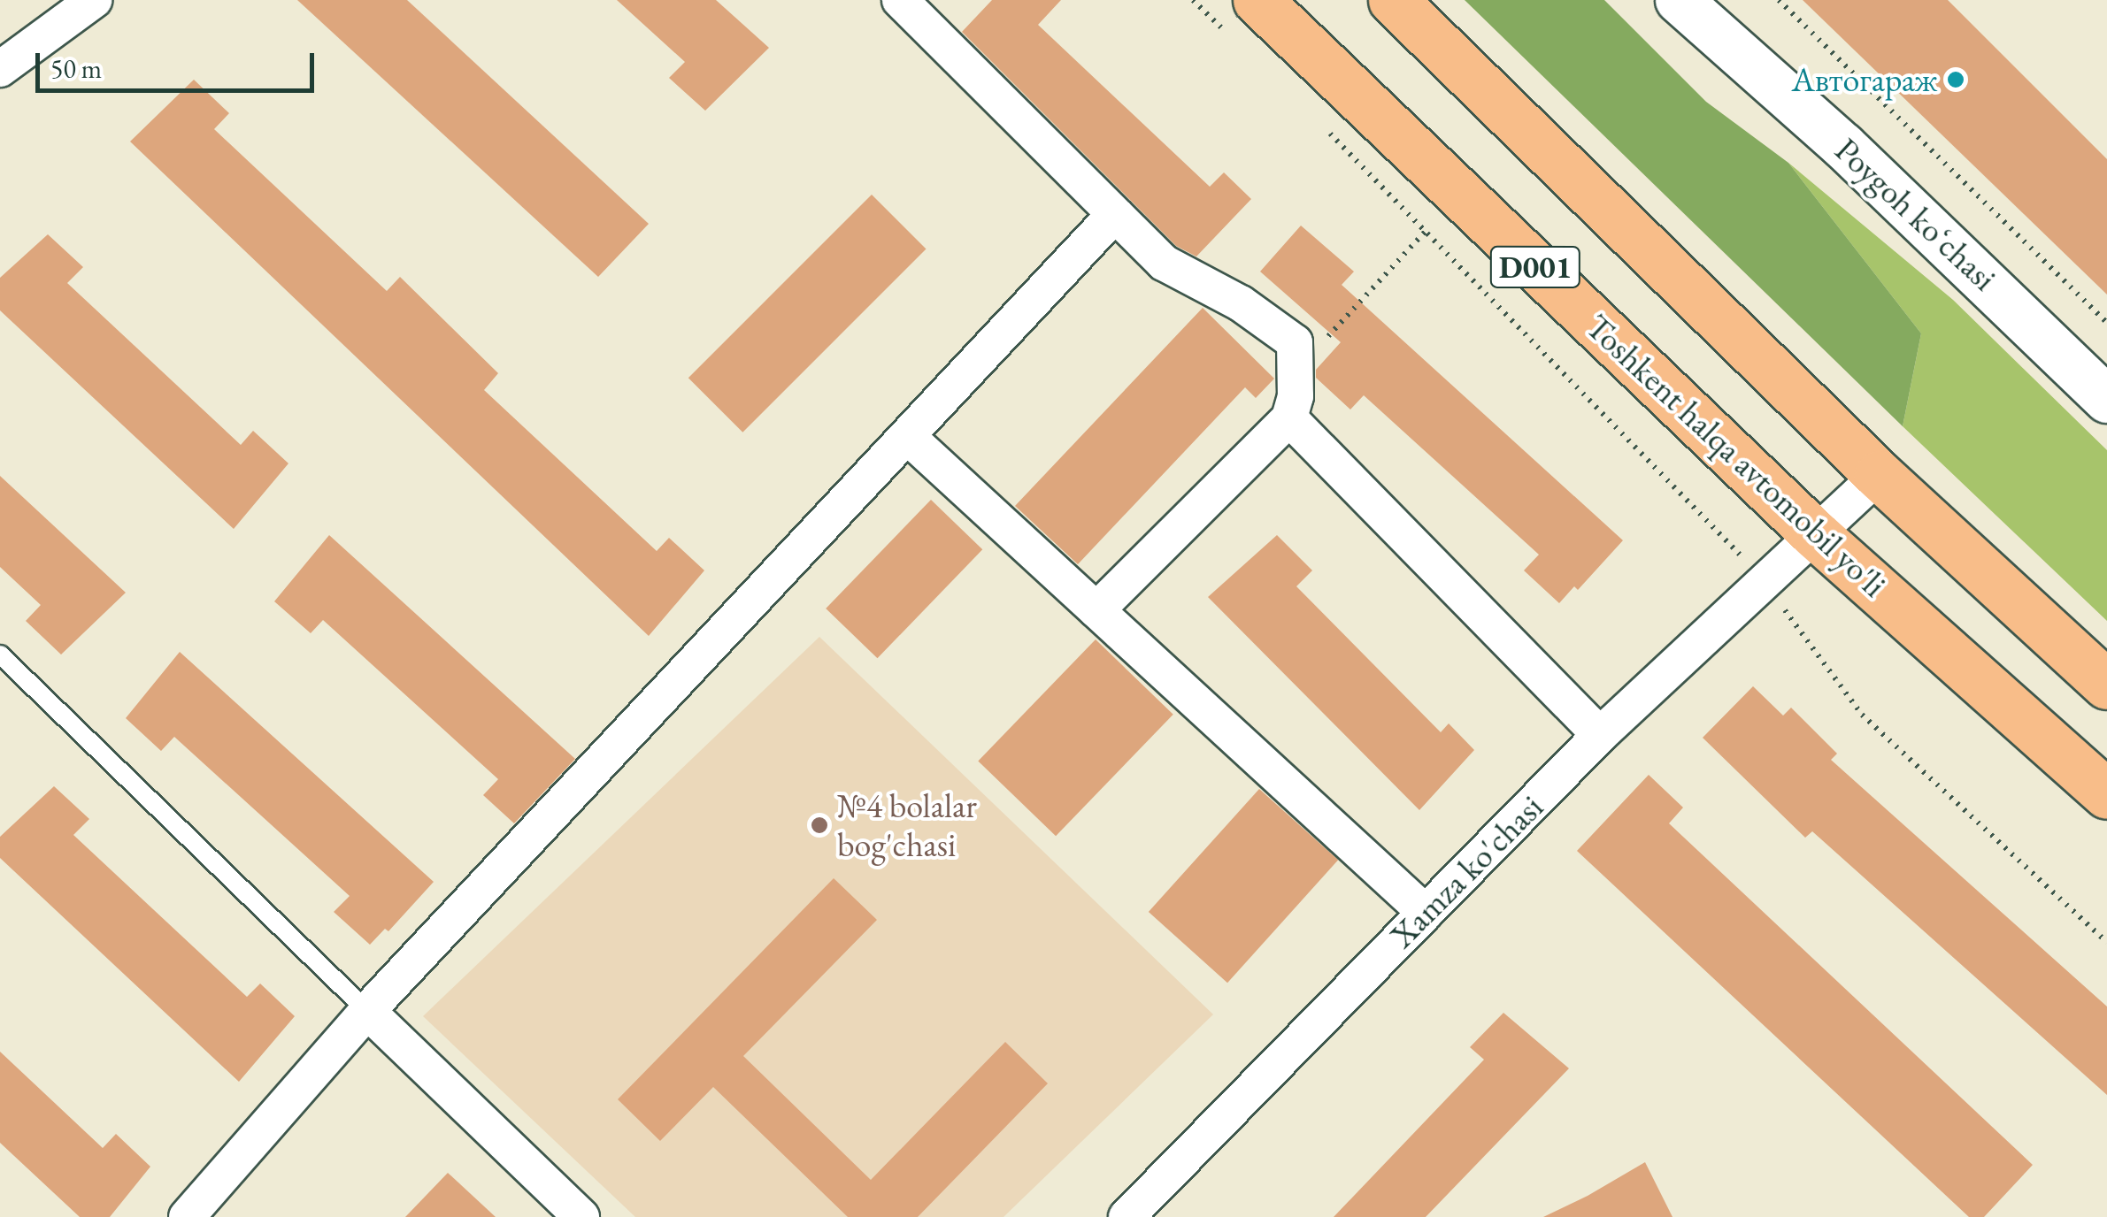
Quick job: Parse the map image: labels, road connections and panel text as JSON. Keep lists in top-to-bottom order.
{
  "streets": {
    "highway": ["D001", "Toshkent halqa avtomobil yo'li"],
    "street": ["Poygoh koʻchasi", "Xamza ko'chasi"]
  },
  "crossings": [
    ["D001", "Xamza ko'chasi"],
    ["Toshkent halqa avtomobil yo'li", "Xamza ko'chasi"]
  ],
  "places": ["Автогараж", "№4 bolalar bog'chasi"],
  "scale_bar": "50 m"
}
